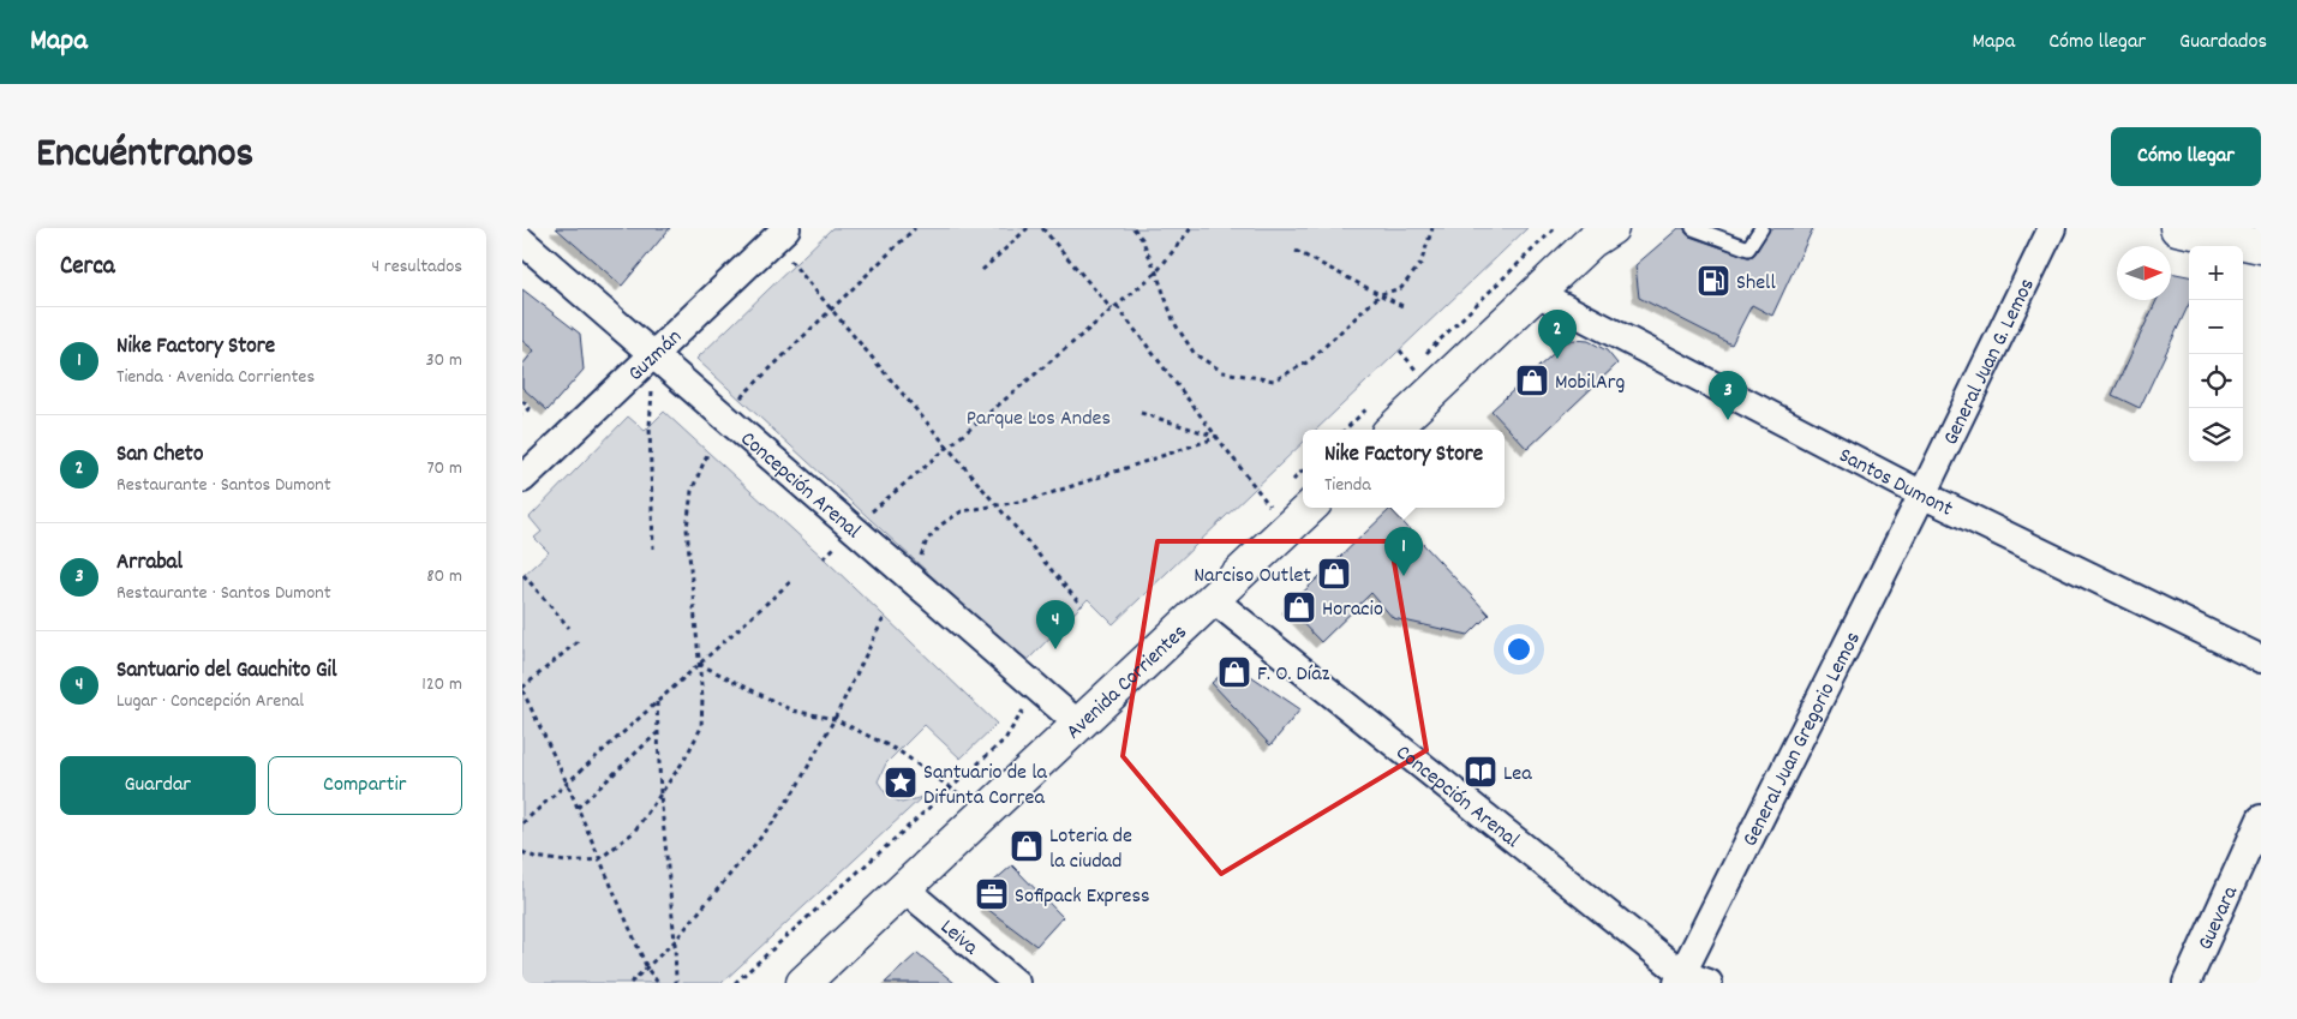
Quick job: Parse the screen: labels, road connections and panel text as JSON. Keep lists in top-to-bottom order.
{
  "streets": {
    "main road": ["Avenida Corrientes"],
    "street": [
      "Guzmán",
      "General Juan G. Lemos",
      "Santos Dumont",
      "Concepción Arenal",
      "General Juan Gregorio Lemos",
      "Guevara",
      "Leiva"
    ]
  },
  "crossings": [
    ["Guzmán", "Concepción Arenal"],
    ["General Juan G. Lemos", "Santos Dumont"],
    ["General Juan G. Lemos", "General Juan Gregorio Lemos"],
    ["Santos Dumont", "General Juan Gregorio Lemos"],
    ["Concepción Arenal", "Avenida Corrientes"],
    ["Concepción Arenal", "General Juan Gregorio Lemos"],
    ["Avenida Corrientes", "Leiva"]
  ],
  "parks": ["Parque Los Andes"],
  "places": {
    "fuel station": ["Shell"],
    "shop": [
      "MobilArg",
      "Narciso Outlet",
      "Horacio",
      "F. O. Díaz",
      "Loteria de la ciudad"
    ],
    "library": ["Lea"],
    "place": ["Santuario de la Difunta Correa"],
    "office": ["Sofipack Express"]
  },
  "north": "right",
  "page": {
    "header": "Mapa",
    "nav": ["Mapa", "Cómo llegar", "Guardados"],
    "title": "Encuéntranos",
    "buttons": [
      "Cómo llegar",
      ["Guardar", "Compartir"]
    ],
    "heading": ["Cerca", "4 resultados"],
    "map_buttons": ["+", "−"],
    "list": [
      {
        "mark": "1",
        "name": "Nike Factory Store",
        "note": "Tienda · Avenida Corrientes",
        "value": "30 m"
      },
      {
        "mark": "2",
        "name": "San Cheto",
        "note": "Restaurante · Santos Dumont",
        "value": "70 m"
      },
      {
        "mark": "3",
        "name": "Arrabal",
        "note": "Restaurante · Santos Dumont",
        "value": "80 m"
      },
      {
        "mark": "4",
        "name": "Santuario del Gauchito Gil",
        "note": "Lugar · Concepción Arenal",
        "value": "120 m"
      }
    ],
    "pins": [
      "2",
      "3",
      "1",
      "4"
    ],
    "popup": ["Nike Factory Store", "Tienda"]
  }
}
